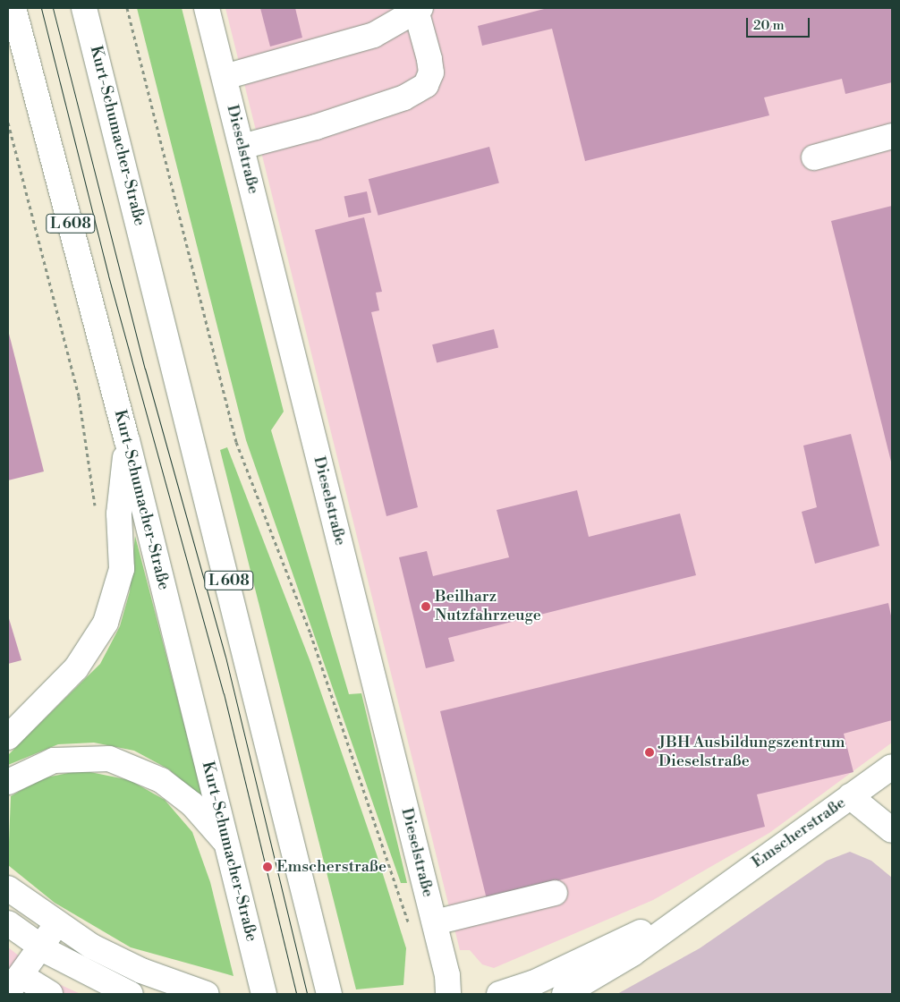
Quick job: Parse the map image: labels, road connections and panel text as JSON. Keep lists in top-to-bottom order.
{
  "streets": {
    "main road": [
      "Kurt-Schumacher-Straße",
      "Dieselstraße",
      "L 608",
      "Emscherstraße"
    ]
  },
  "crossings": [
    ["Kurt-Schumacher-Straße", "L 608"]
  ],
  "places": ["Beilharz Nutzfahrzeuge", "JBH Ausbildungszentrum Dieselstraße", "Emscherstraße"],
  "scale_bar": "20 m"
}
